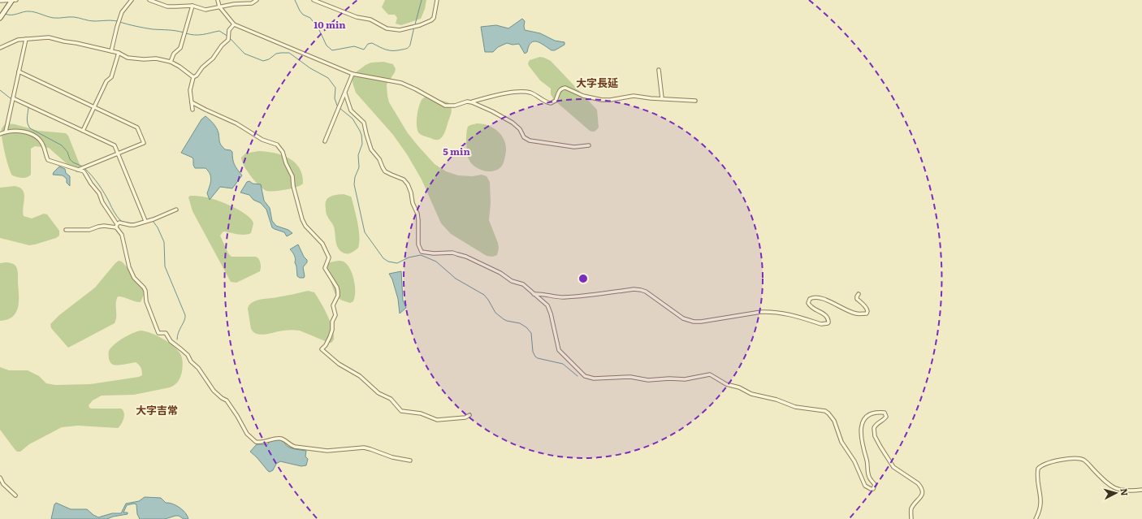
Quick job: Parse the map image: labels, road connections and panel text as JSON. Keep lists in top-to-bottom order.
{
  "districts": ["大字長延", "大字吉常"],
  "north": "right",
  "rings": ["10 min", "5 min"]
}
